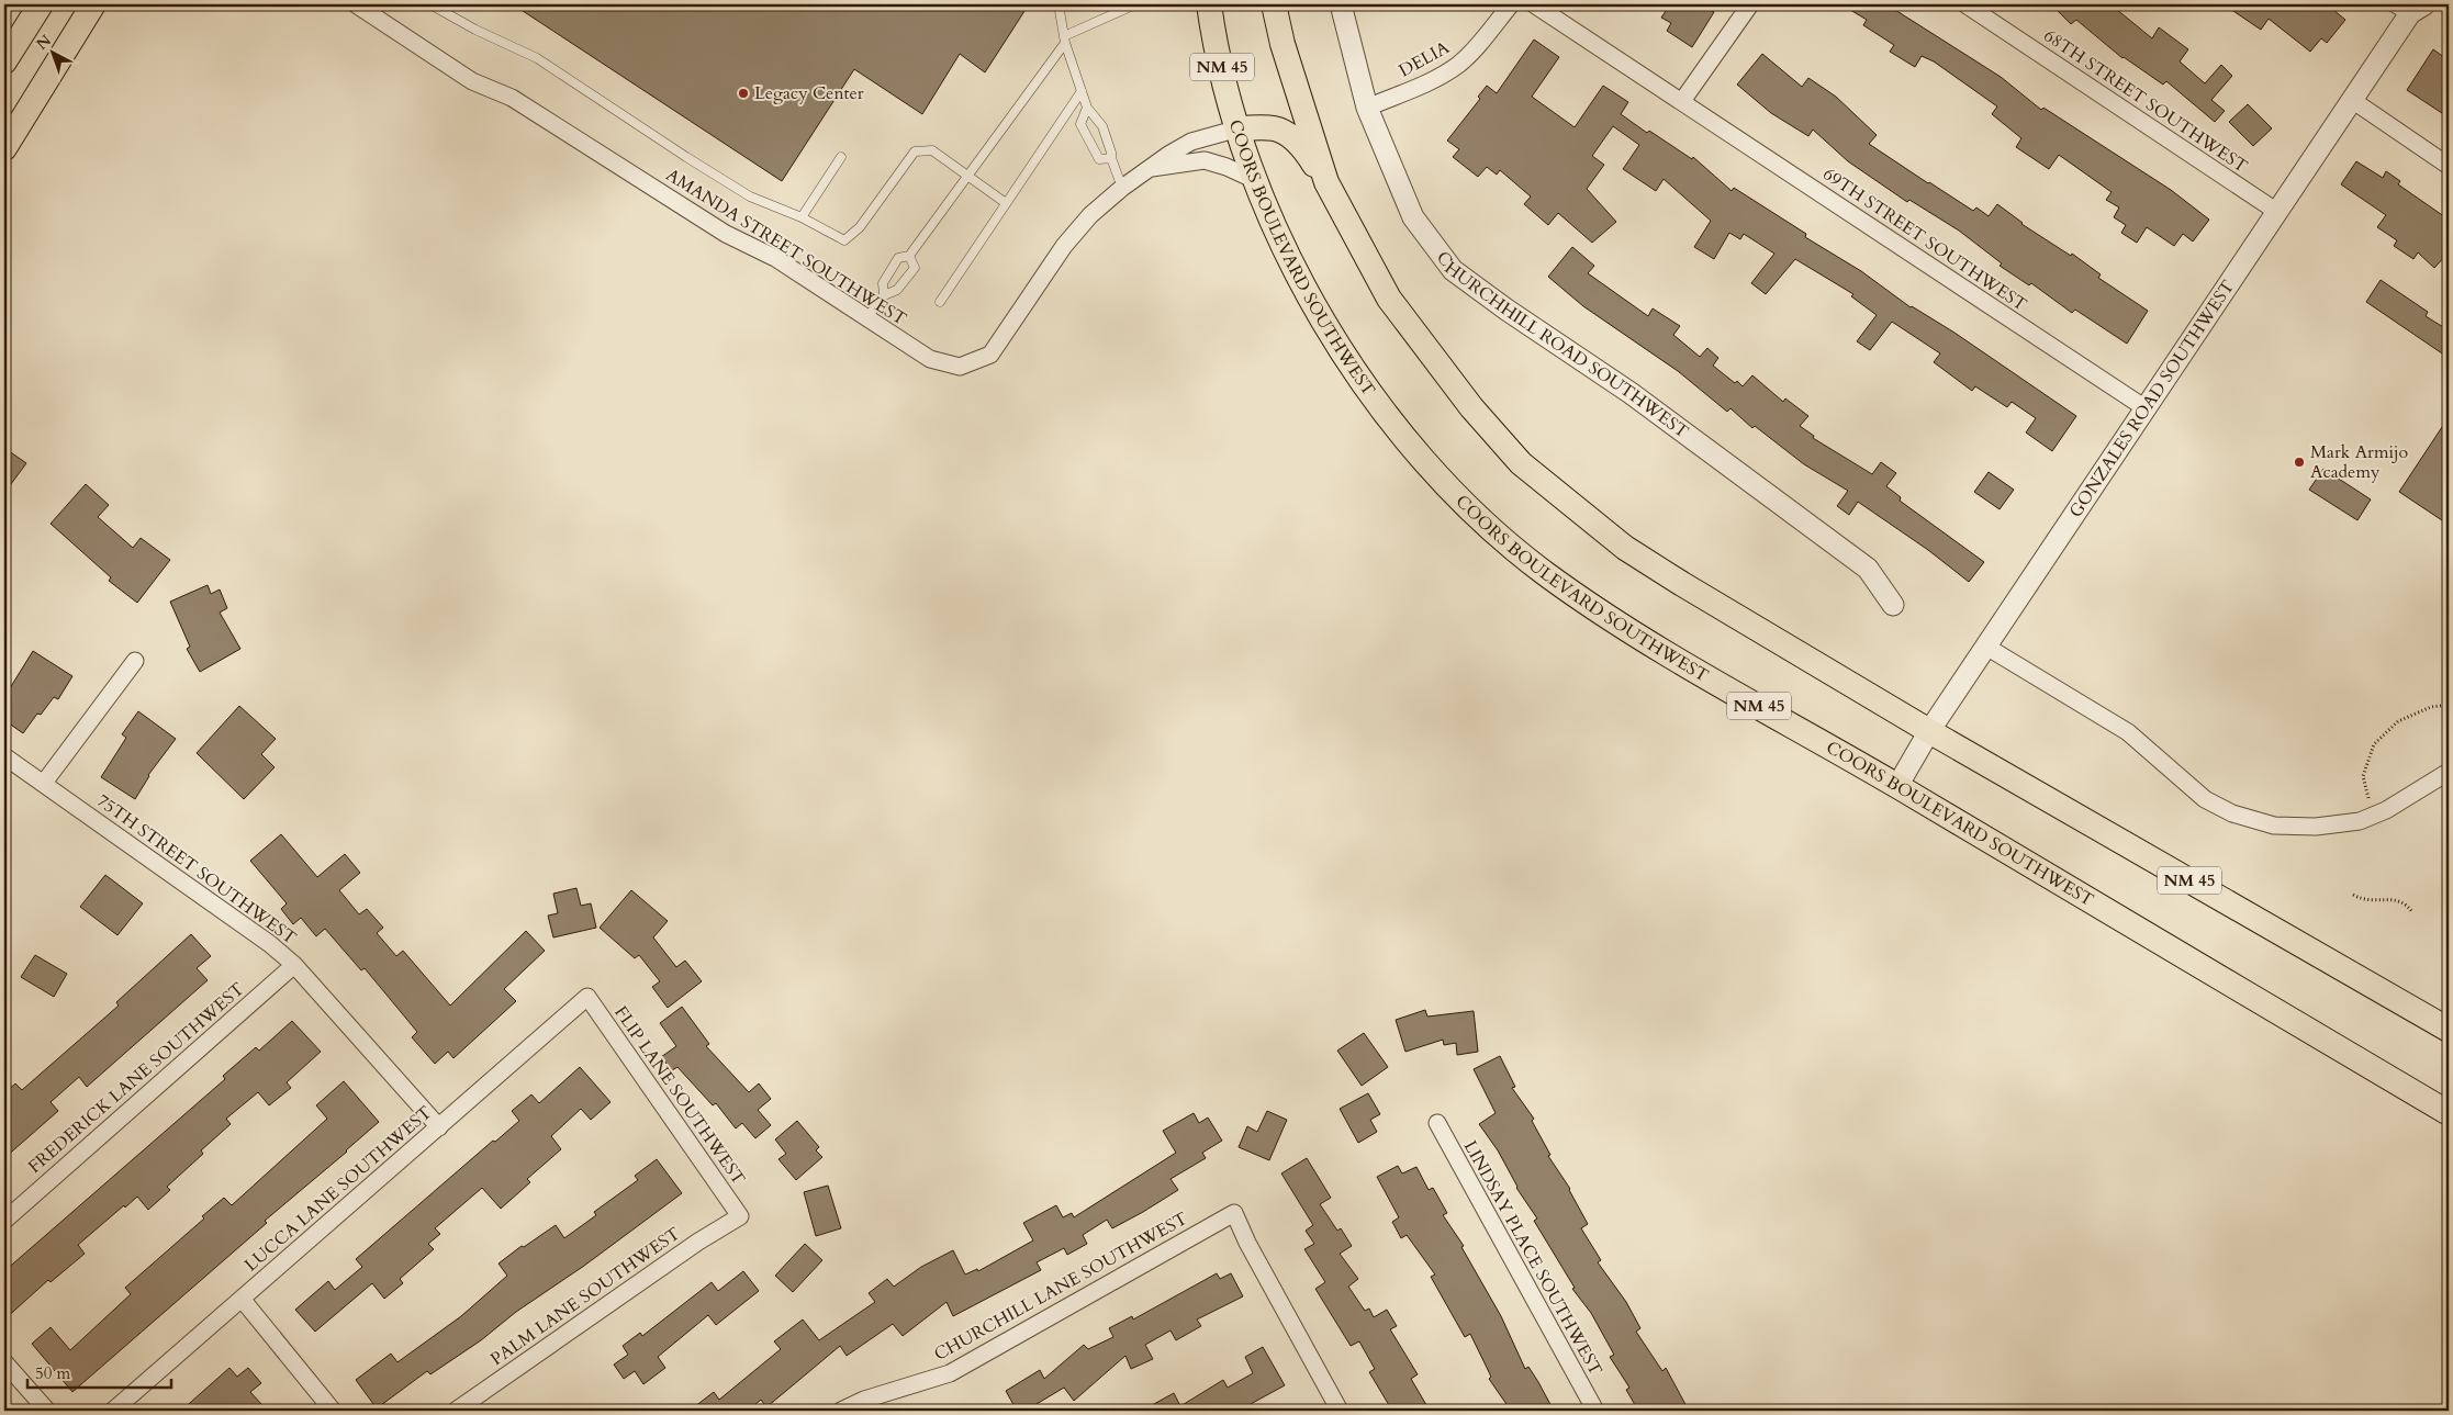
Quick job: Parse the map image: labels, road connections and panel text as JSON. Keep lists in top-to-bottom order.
{
  "streets": {
    "main road": ["NM 45", "COORS BOULEVARD SOUTHWEST"],
    "street": [
      "DELIA",
      "68TH STREET SOUTHWEST",
      "69TH STREET SOUTHWEST",
      "AMANDA STREET SOUTHWEST",
      "CHURCHHILL ROAD SOUTHWEST",
      "GONZALES ROAD SOUTHWEST",
      "75TH STREET SOUTHWEST",
      "FREDERICK LANE SOUTHWEST",
      "FLIP LANE SOUTHWEST",
      "LUCCA LANE SOUTHWEST",
      "LINDSAY PLACE SOUTHWEST",
      "CHURCHILL LANE SOUTHWEST",
      "PALM LANE SOUTHWEST"
    ]
  },
  "crossings": [
    ["DELIA", "CHURCHHILL ROAD SOUTHWEST"],
    ["NM 45", "GONZALES ROAD SOUTHWEST"],
    ["68TH STREET SOUTHWEST", "GONZALES ROAD SOUTHWEST"],
    ["69TH STREET SOUTHWEST", "GONZALES ROAD SOUTHWEST"],
    ["AMANDA STREET SOUTHWEST", "COORS BOULEVARD SOUTHWEST"],
    ["COORS BOULEVARD SOUTHWEST", "GONZALES ROAD SOUTHWEST"],
    ["75TH STREET SOUTHWEST", "FREDERICK LANE SOUTHWEST"],
    ["75TH STREET SOUTHWEST", "LUCCA LANE SOUTHWEST"],
    ["FLIP LANE SOUTHWEST", "LUCCA LANE SOUTHWEST"],
    ["FLIP LANE SOUTHWEST", "PALM LANE SOUTHWEST"]
  ],
  "places": ["Legacy Center", "Mark Armijo Academy"],
  "scale_bar": "50 m",
  "north": "top left"
}
